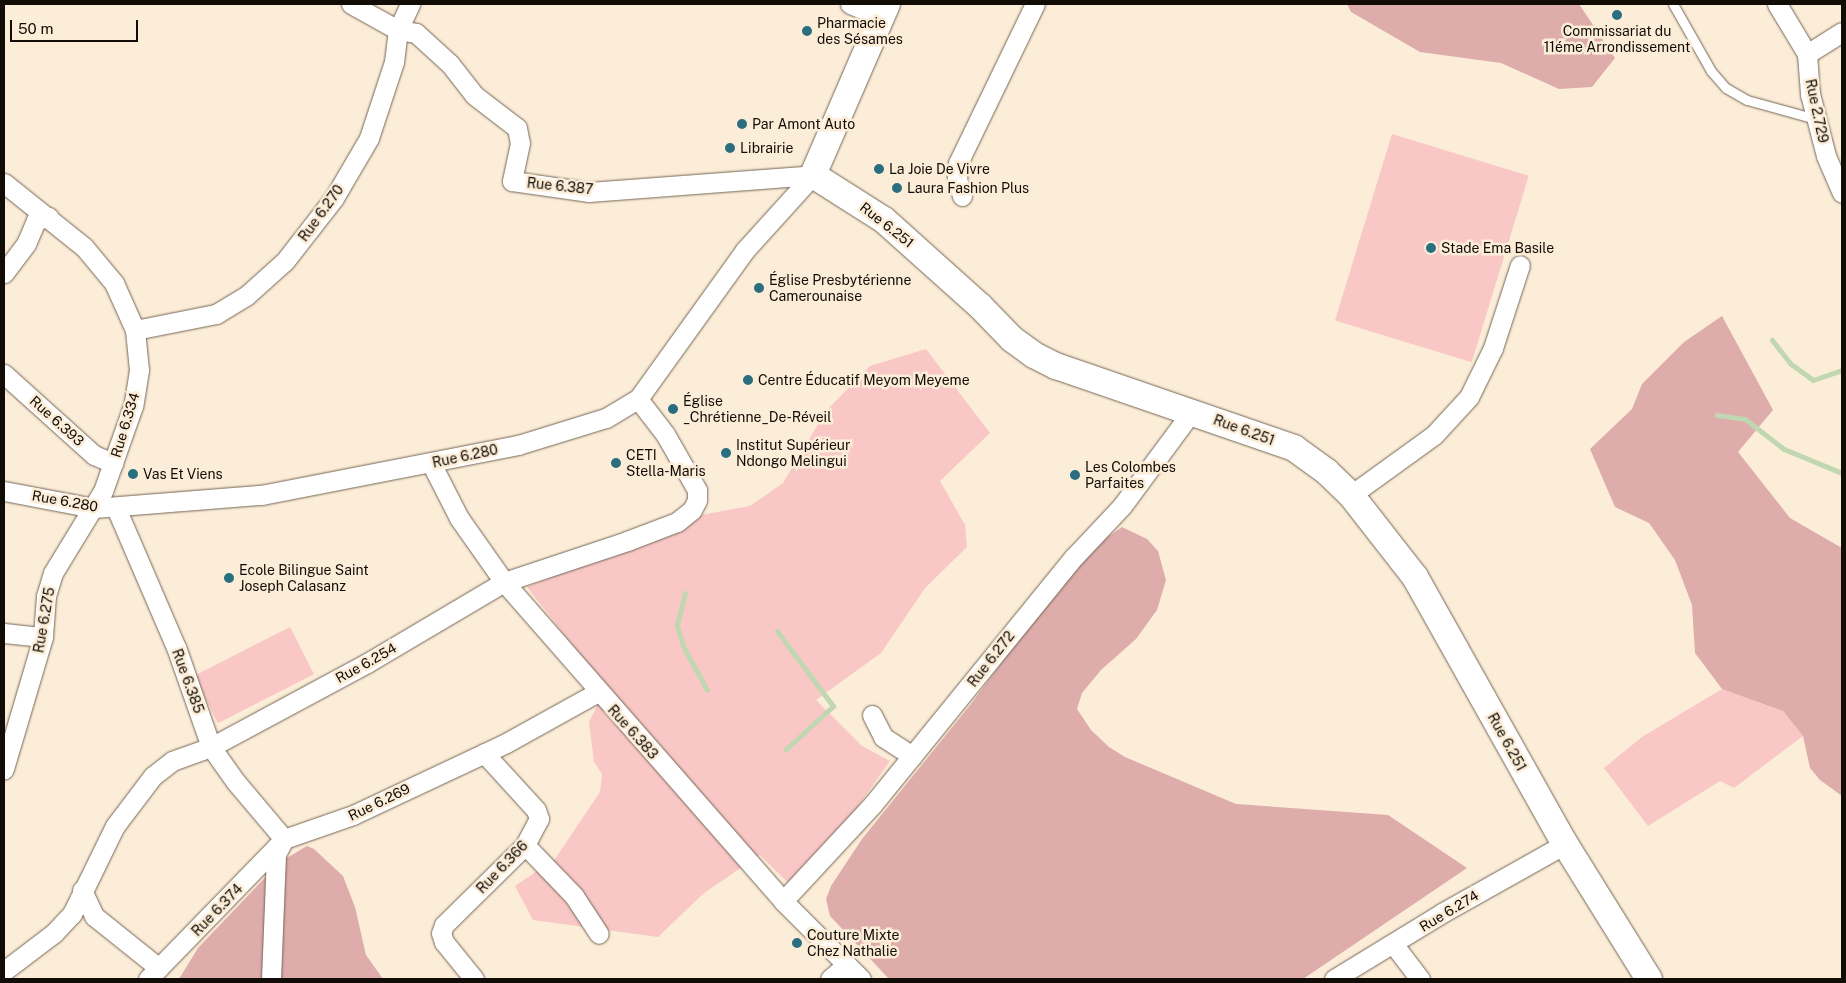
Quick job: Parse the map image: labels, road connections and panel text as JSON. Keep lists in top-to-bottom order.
{
  "streets": {
    "main road": ["Rue 6.251"],
    "street": [
      "Rue 2.729",
      "Rue 6.387",
      "Rue 6.270",
      "Rue 6.393",
      "Rue 6.334",
      "Rue 6.280",
      "Rue 6.275",
      "Rue 6.272",
      "Rue 6.254",
      "Rue 6.385",
      "Rue 6.383",
      "Rue 6.269",
      "Rue 6.366",
      "Rue 6.374",
      "Rue 6.274"
    ]
  },
  "crossings": [
    ["Rue 6.387", "Rue 6.270"],
    ["Rue 6.387", "Rue 6.251"],
    ["Rue 6.387", "Rue 6.280"],
    ["Rue 6.270", "Rue 6.334"],
    ["Rue 6.251", "Rue 6.280"],
    ["Rue 6.251", "Rue 6.272"],
    ["Rue 6.251", "Rue 6.274"],
    ["Rue 6.393", "Rue 6.334"],
    ["Rue 6.334", "Rue 6.280"],
    ["Rue 6.334", "Rue 6.275"],
    ["Rue 6.280", "Rue 6.275"],
    ["Rue 6.280", "Rue 6.254"],
    ["Rue 6.280", "Rue 6.385"],
    ["Rue 6.280", "Rue 6.383"],
    ["Rue 6.272", "Rue 6.383"],
    ["Rue 6.254", "Rue 6.385"],
    ["Rue 6.254", "Rue 6.383"],
    ["Rue 6.385", "Rue 6.269"],
    ["Rue 6.385", "Rue 6.374"],
    ["Rue 6.383", "Rue 6.269"],
    ["Rue 6.269", "Rue 6.366"],
    ["Rue 6.269", "Rue 6.374"]
  ],
  "places": [
    "Commissariat du 11éme Arrondissement",
    "Pharmacie des Sésames",
    "Par Amont Auto",
    "Librairie",
    "La Joie De Vivre",
    "Laura Fashion Plus",
    "Stade Ema Basile",
    "Église Presbytérienne Camerounaise",
    "Centre Éducatif Meyom Meyeme",
    "Église _Chrétienne_De-Réveil",
    "Institut Supérieur Ndongo Melingui",
    "CETI Stella-Maris",
    "Vas Et Viens",
    "Les Colombes Parfaites",
    "Ecole Bilingue Saint Joseph Calasanz",
    "Couture Mixte Chez Nathalie"
  ],
  "scale_bar": "50 m"
}
